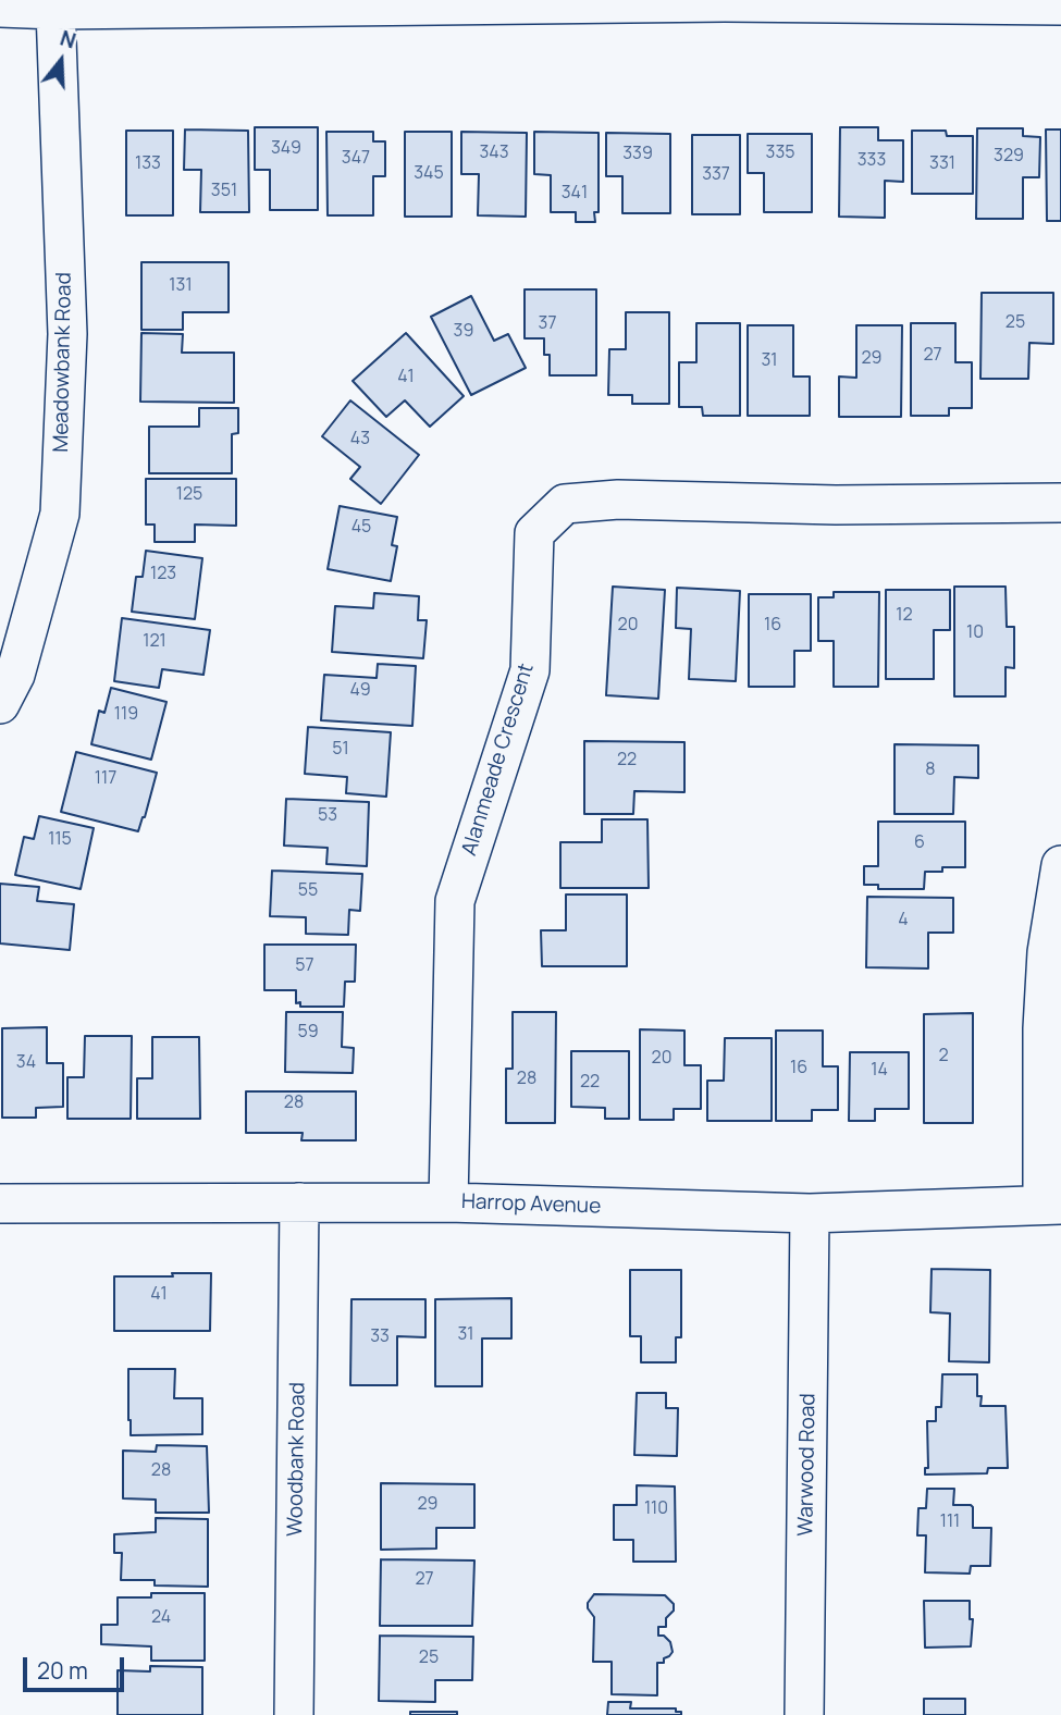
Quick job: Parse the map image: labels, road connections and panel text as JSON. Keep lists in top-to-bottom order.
{
  "streets": {
    "street": [
      "Meadowbank Road",
      "Alanmeade Crescent",
      "Harrop Avenue",
      "Woodbank Road",
      "Warwood Road"
    ]
  },
  "crossings": [
    ["Alanmeade Crescent", "Harrop Avenue"],
    ["Harrop Avenue", "Woodbank Road"],
    ["Harrop Avenue", "Warwood Road"]
  ],
  "house_numbers": [
    "349",
    "343",
    "335",
    "339",
    "329",
    "347",
    "333",
    "133",
    "331",
    "345",
    "337",
    "351",
    "341",
    "131",
    "25",
    "37",
    "39",
    "27",
    "29",
    "31",
    "41",
    "43",
    "125",
    "45",
    "123",
    "12",
    "20",
    "16",
    "10",
    "121",
    "49",
    "119",
    "51",
    "22",
    "8",
    "117",
    "53",
    "115",
    "6",
    "55",
    "4",
    "57",
    "59",
    "2",
    "20",
    "34",
    "16",
    "14",
    "28",
    "22",
    "28",
    "41",
    "31",
    "33",
    "28",
    "29",
    "110",
    "111",
    "27",
    "24",
    "25"
  ],
  "scale_bar": "20 m",
  "north": "top"
}
